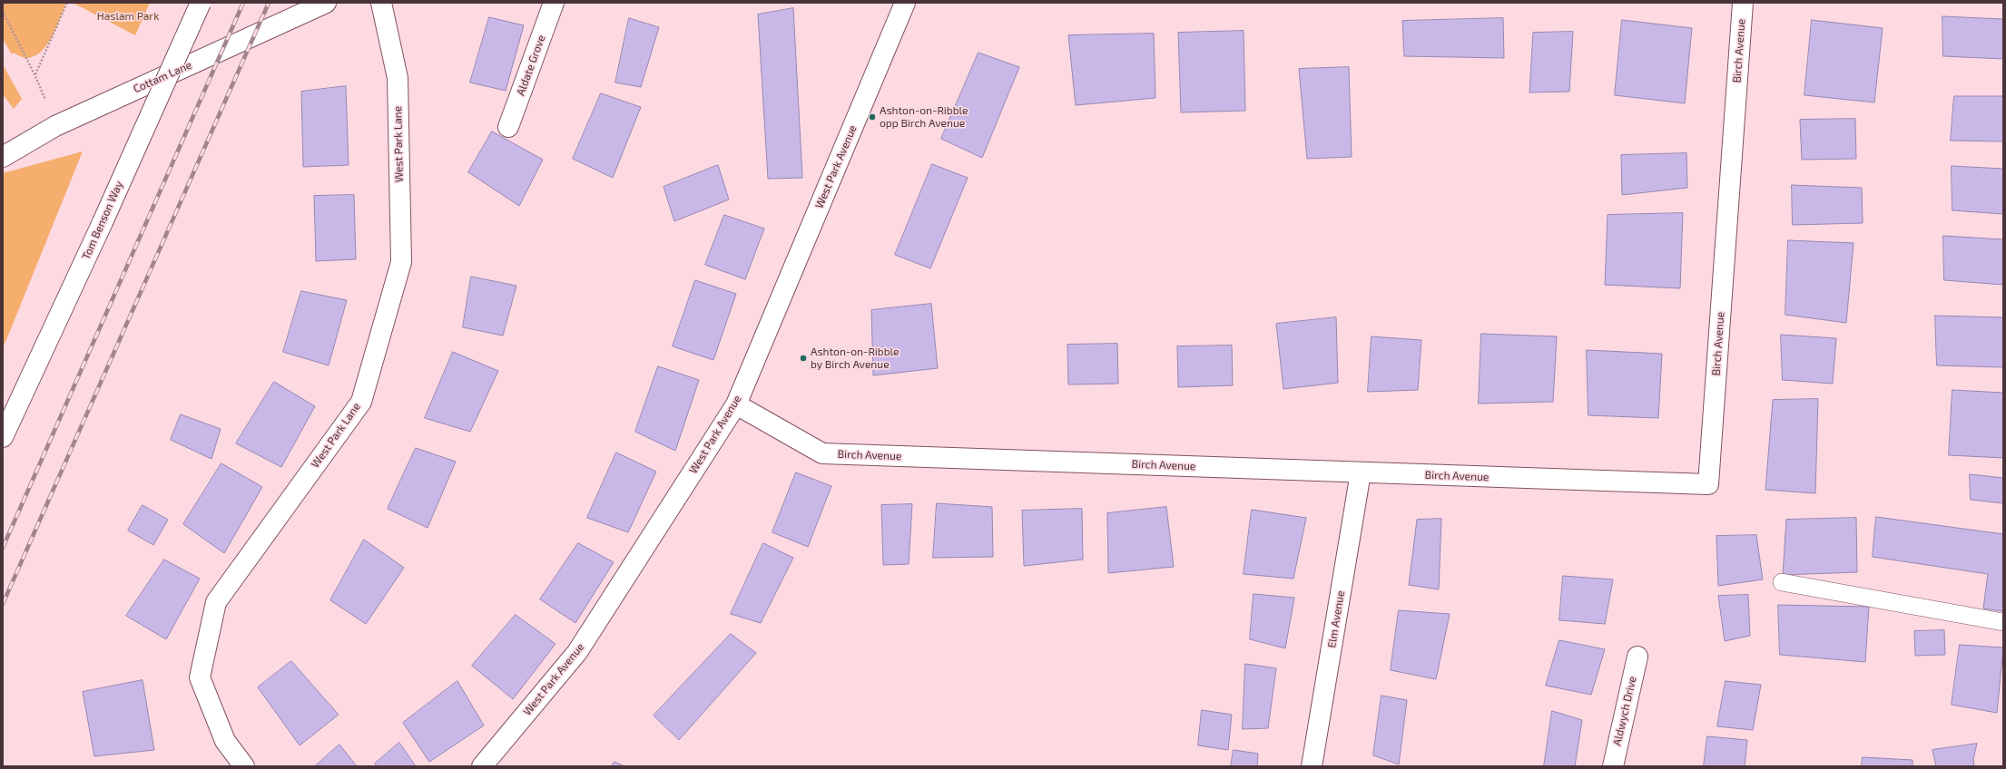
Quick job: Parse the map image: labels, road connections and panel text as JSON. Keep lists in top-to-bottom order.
{
  "streets": {
    "street": [
      "Birch Avenue",
      "Aldate Grove",
      "Cottam Lane",
      "West Park Lane",
      "West Park Avenue",
      "Tom Benson Way",
      "Elm Avenue",
      "Aldwych Drive"
    ]
  },
  "crossings": [
    ["Birch Avenue", "West Park Avenue"],
    ["Birch Avenue", "Elm Avenue"]
  ],
  "parks": ["Haslam Park"],
  "places": ["Ashton-on-Ribble opp Birch Avenue", "Ashton-on-Ribble by Birch Avenue"]
}
